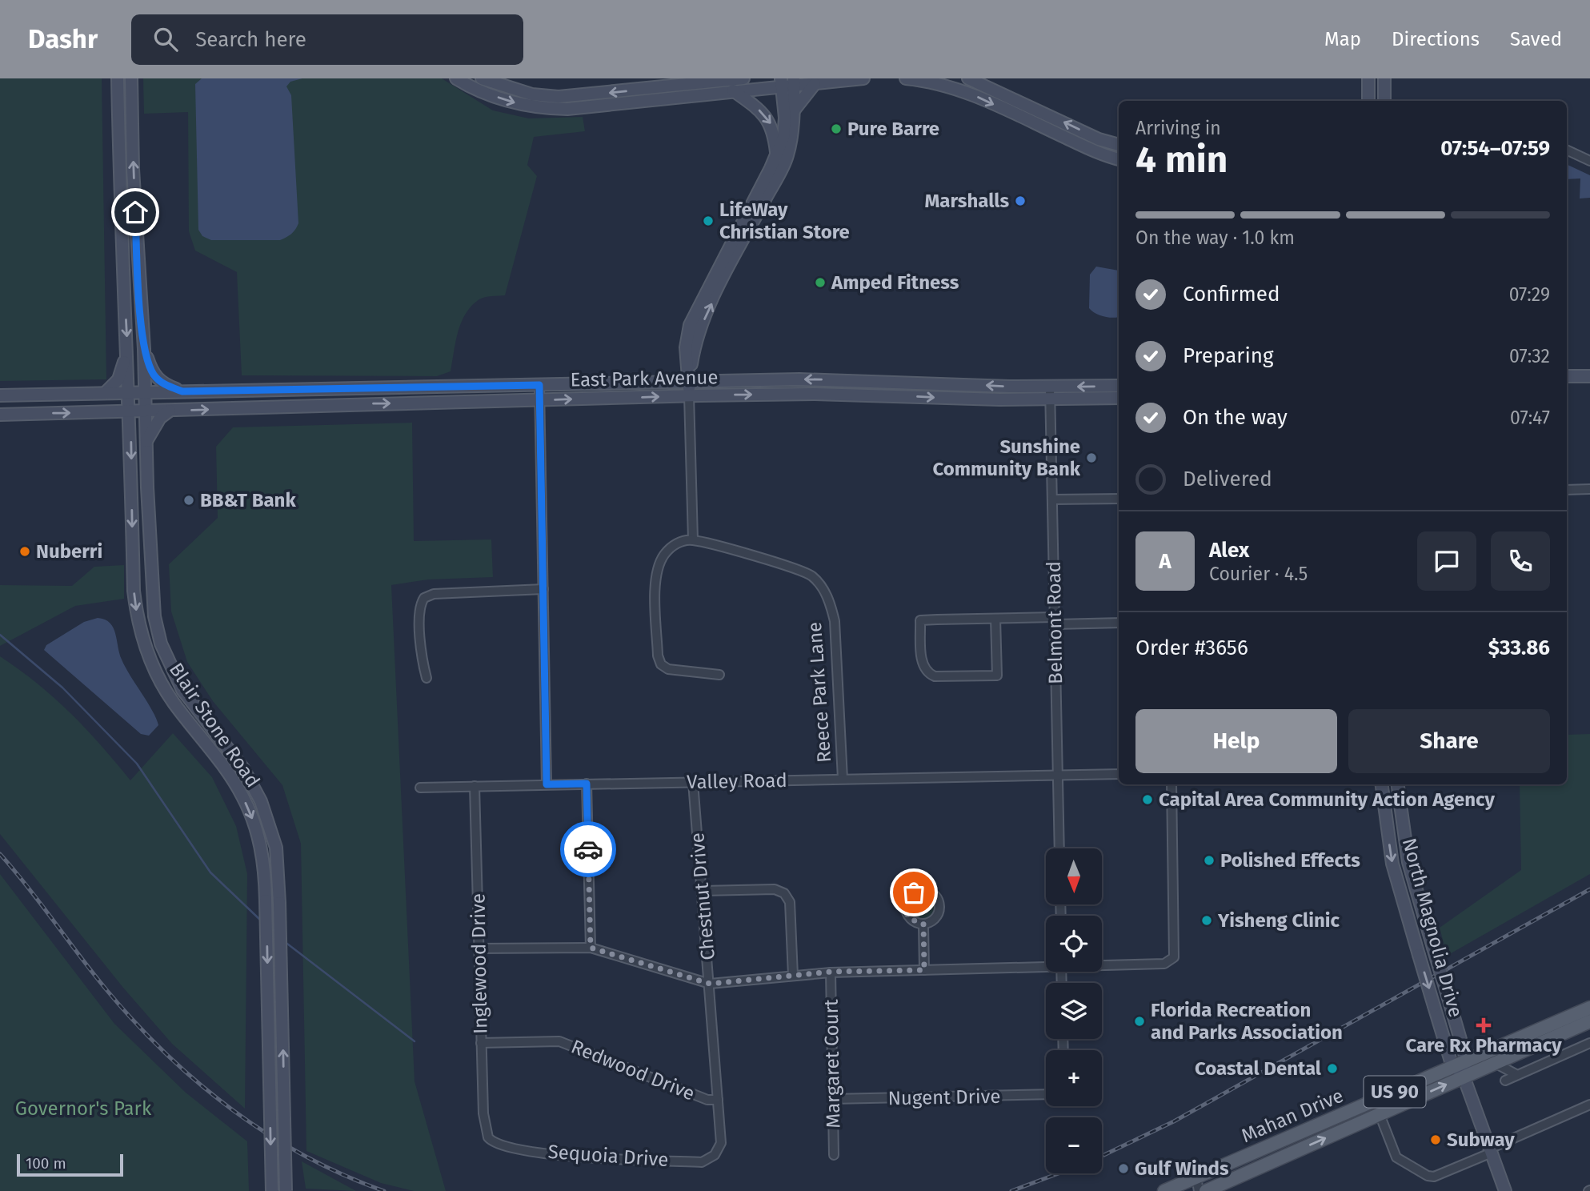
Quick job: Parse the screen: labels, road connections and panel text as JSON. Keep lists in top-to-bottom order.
{
  "streets": {
    "main road": [
      "East Park Avenue",
      "Blair Stone Road",
      "North Magnolia Drive",
      "US 90",
      "Mahan Drive"
    ],
    "street": [
      "Belmont Road",
      "Reece Park Lane",
      "Valley Road",
      "Chestnut Drive",
      "Inglewood Drive",
      "Margaret Court",
      "Redwood Drive",
      "Nugent Drive",
      "Sequoia Drive"
    ]
  },
  "crossings": [
    ["East Park Avenue", "Belmont Road"],
    ["East Park Avenue", "Blair Stone Road"],
    ["Belmont Road", "Valley Road"],
    ["Reece Park Lane", "Valley Road"],
    ["Valley Road", "Chestnut Drive"],
    ["Valley Road", "Inglewood Drive"],
    ["Chestnut Drive", "Redwood Drive"],
    ["Chestnut Drive", "Sequoia Drive"],
    ["North Magnolia Drive", "US 90"],
    ["North Magnolia Drive", "Mahan Drive"],
    ["Inglewood Drive", "Redwood Drive"],
    ["Inglewood Drive", "Sequoia Drive"],
    ["Margaret Court", "Nugent Drive"],
    ["US 90", "Mahan Drive"]
  ],
  "parks": ["Governor's Park"],
  "places": {
    "other": [
      "Pure Barre",
      "Marshalls",
      "LifeWay Christian Store",
      "Amped Fitness",
      "Sunshine Community Bank",
      "BB&T Bank",
      "Nuberri",
      "Capital Area Community Action Agency",
      "Polished Effects",
      "Yisheng Clinic",
      "Florida Recreation and Parks Association",
      "Coastal Dental",
      "Subway",
      "Gulf Winds"
    ],
    "health": ["Care Rx Pharmacy"]
  },
  "scale_bar": "100 m",
  "north": "bottom",
  "page": {
    "header": "Dashr",
    "search": "Search here",
    "nav": ["Map", "Directions", "Saved"],
    "heading": ["4 min", "Arriving in", "07:54–07:59"],
    "panel": [
      "Alex",
      "Courier · 4.5",
      "Order #3656",
      "$33.86"
    ],
    "bar": "On the way · 1.0 km",
    "list": [
      ["Confirmed", "07:29"],
      ["Preparing", "07:32"],
      ["On the way", "07:47"],
      "Delivered"
    ],
    "round": "A",
    "buttons": ["Help", "Share"],
    "map_buttons": ["+", "−"],
    "scale": "100 m"
  }
}
